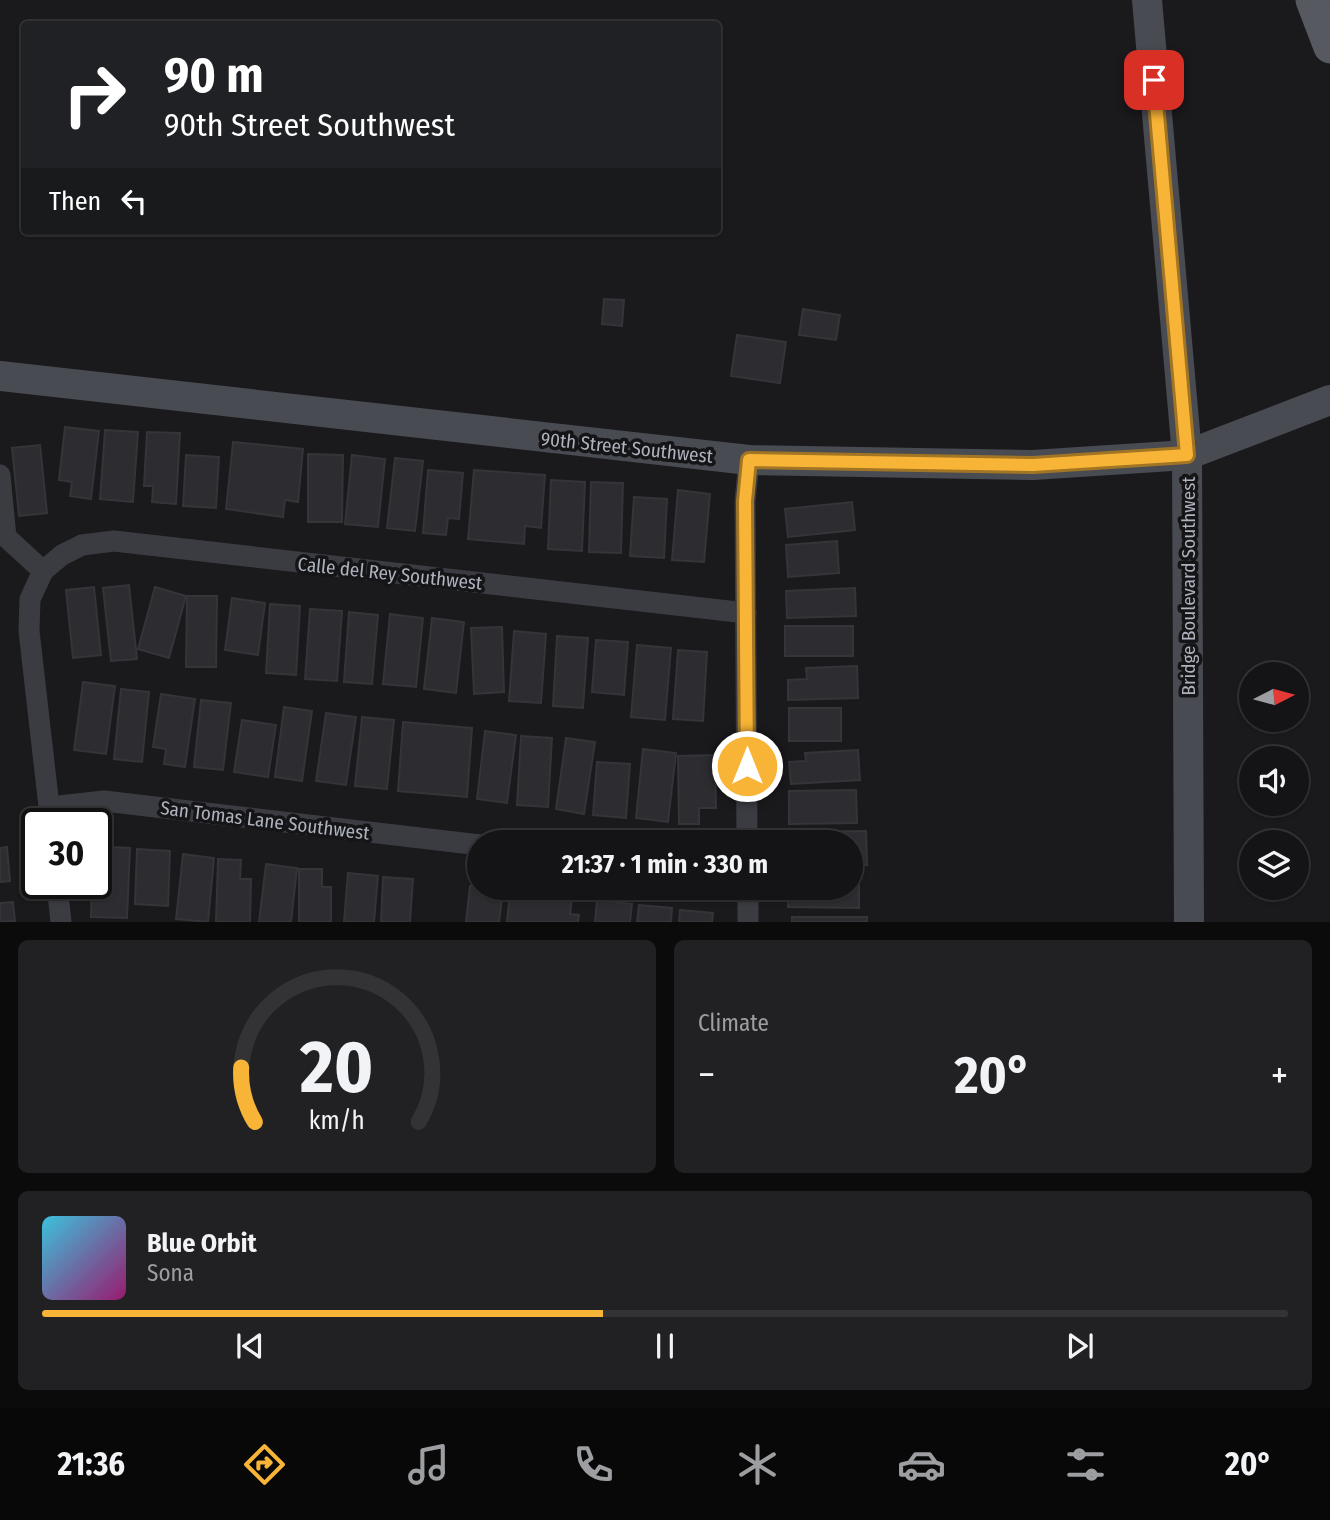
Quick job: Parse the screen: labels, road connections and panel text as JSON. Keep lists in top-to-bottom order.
{
  "streets": {
    "street": [
      "90th Street Southwest",
      "Calle del Rey Southwest",
      "Bridge Boulevard Southwest",
      "San Tomas Lane Southwest"
    ]
  },
  "crossings": [
    ["90th Street Southwest", "Bridge Boulevard Southwest"]
  ],
  "north": "right",
  "page": {
    "turn": ["90 m", "90th Street Southwest"],
    "then": "Then",
    "limit": "30",
    "trip": "21:37 · 1 min · 330 m",
    "tile": "Climate",
    "heat": ["−", "20°", "+"],
    "song": ["Blue Orbit", "Sona"],
    "tabs": ["21:36", "20°"],
    "gauge": ["20", "km/h"]
  }
}
